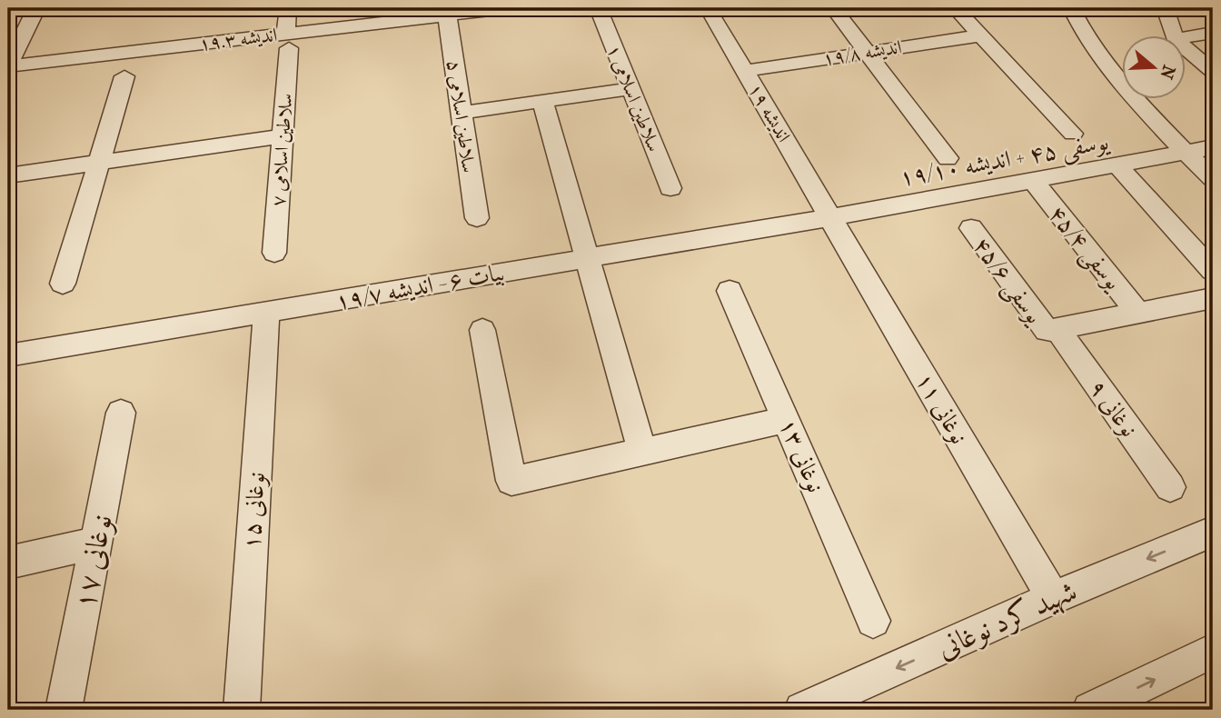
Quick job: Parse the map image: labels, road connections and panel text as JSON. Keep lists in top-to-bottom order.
{
  "streets": {
    "street": [
      "اندیشه ۱۹.۳",
      "اندیشه ۱۹/۸",
      "سلاطین اسلامی ۱",
      "اندیشه ۱۹",
      "سلاطین اسلامی ۵",
      "سلاطین اسلامی ۷",
      "یوسفی ۴۵ + اندیشه ۱۹/۱۰",
      "یوسفی ۴۵/۴",
      "یوسفی ۴۵/۶",
      "بیات ۶ - اندیشه ۱۹/۷",
      "نوغانی ۱۱",
      "نوغانی ۹",
      "نوغانی ۱۳",
      "نوغانی ۱۵",
      "نوغانی ۱۷",
      "شهید کرد نوغانی"
    ]
  },
  "crossings": [
    ["اندیشه ۱۹.۳", "سلاطین اسلامی ۵"],
    ["اندیشه ۱۹.۳", "سلاطین اسلامی ۷"],
    ["اندیشه ۱۹/۸", "اندیشه ۱۹"],
    ["اندیشه ۱۹", "یوسفی ۴۵ + اندیشه ۱۹/۱۰"],
    ["اندیشه ۱۹", "بیات ۶ - اندیشه ۱۹/۷"],
    ["اندیشه ۱۹", "نوغانی ۱۱"],
    ["یوسفی ۴۵ + اندیشه ۱۹/۱۰", "یوسفی ۴۵/۴"],
    ["یوسفی ۴۵ + اندیشه ۱۹/۱۰", "بیات ۶ - اندیشه ۱۹/۷"],
    ["یوسفی ۴۵ + اندیشه ۱۹/۱۰", "نوغانی ۱۱"],
    ["یوسفی ۴۵/۶", "نوغانی ۹"],
    ["بیات ۶ - اندیشه ۱۹/۷", "نوغانی ۱۱"],
    ["بیات ۶ - اندیشه ۱۹/۷", "نوغانی ۱۵"],
    ["نوغانی ۱۱", "شهید کرد نوغانی"]
  ],
  "north": "right"
}
